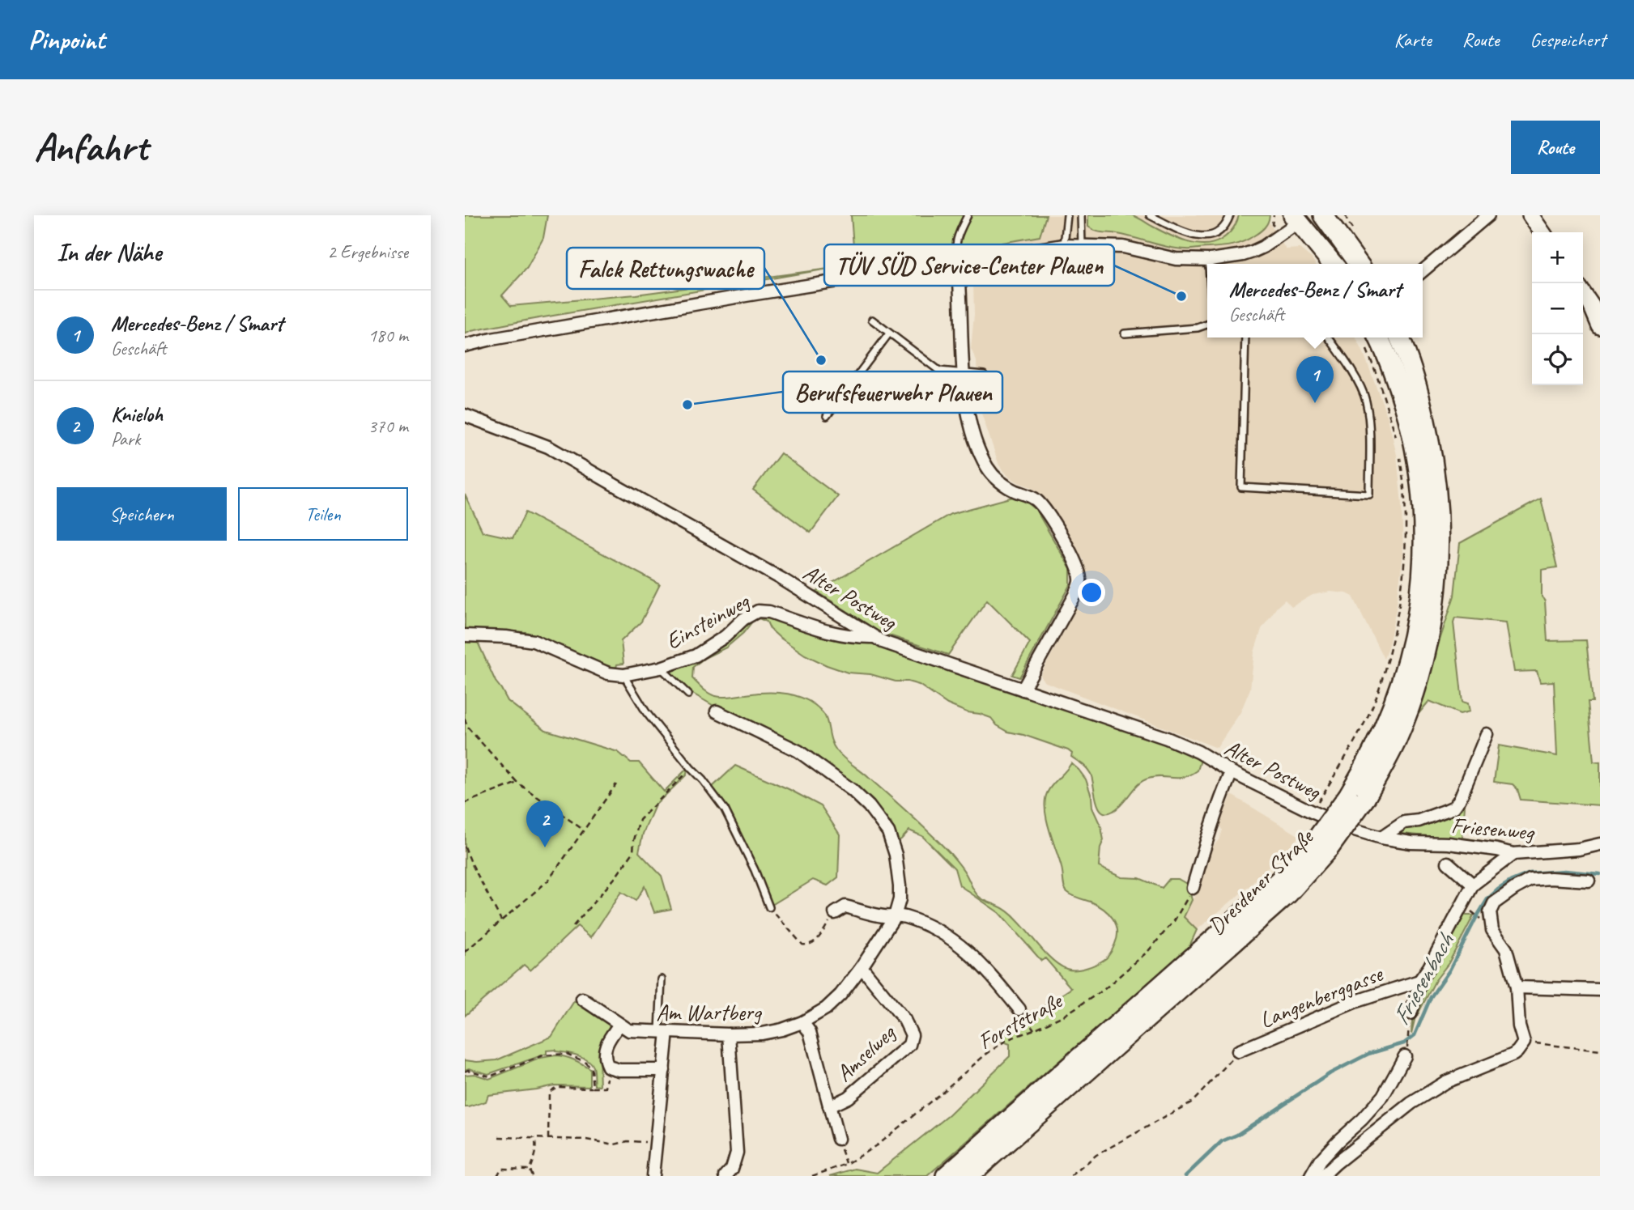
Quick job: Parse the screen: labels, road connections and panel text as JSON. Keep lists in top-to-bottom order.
{
  "streets": {
    "main road": ["Dresdener Straße"],
    "street": [
      "Alter Postweg",
      "Einsteinweg",
      "Friesenweg",
      "Langenberggasse",
      "Am Wartberg",
      "Amselweg"
    ],
    "path": ["Forststraße"]
  },
  "crossings": [
    ["Alter Postweg", "Einsteinweg"],
    ["Alter Postweg", "Friesenweg"],
    ["Am Wartberg", "Amselweg"]
  ],
  "water": ["Friesenbach"],
  "places": ["TÜV SÜD Service-Center Plauen", "Falck Rettungswache", "Berufsfeuerwehr Plauen"],
  "page": {
    "header": "Pinpoint",
    "nav": ["Karte", "Route", "Gespeichert"],
    "buttons": [
      "Route",
      ["Speichern", "Teilen"]
    ],
    "title": "Anfahrt",
    "heading": ["In der Nähe", "2 Ergebnisse"],
    "map_buttons": ["+", "−"],
    "popup": ["Mercedes-Benz / Smart", "Geschäft"],
    "list": [
      {
        "mark": "1",
        "name": "Mercedes-Benz / Smart",
        "note": "Geschäft",
        "value": "180 m"
      },
      {
        "mark": "2",
        "name": "Knieloh",
        "note": "Park",
        "value": "370 m"
      }
    ],
    "pins": ["1", "2"]
  }
}
